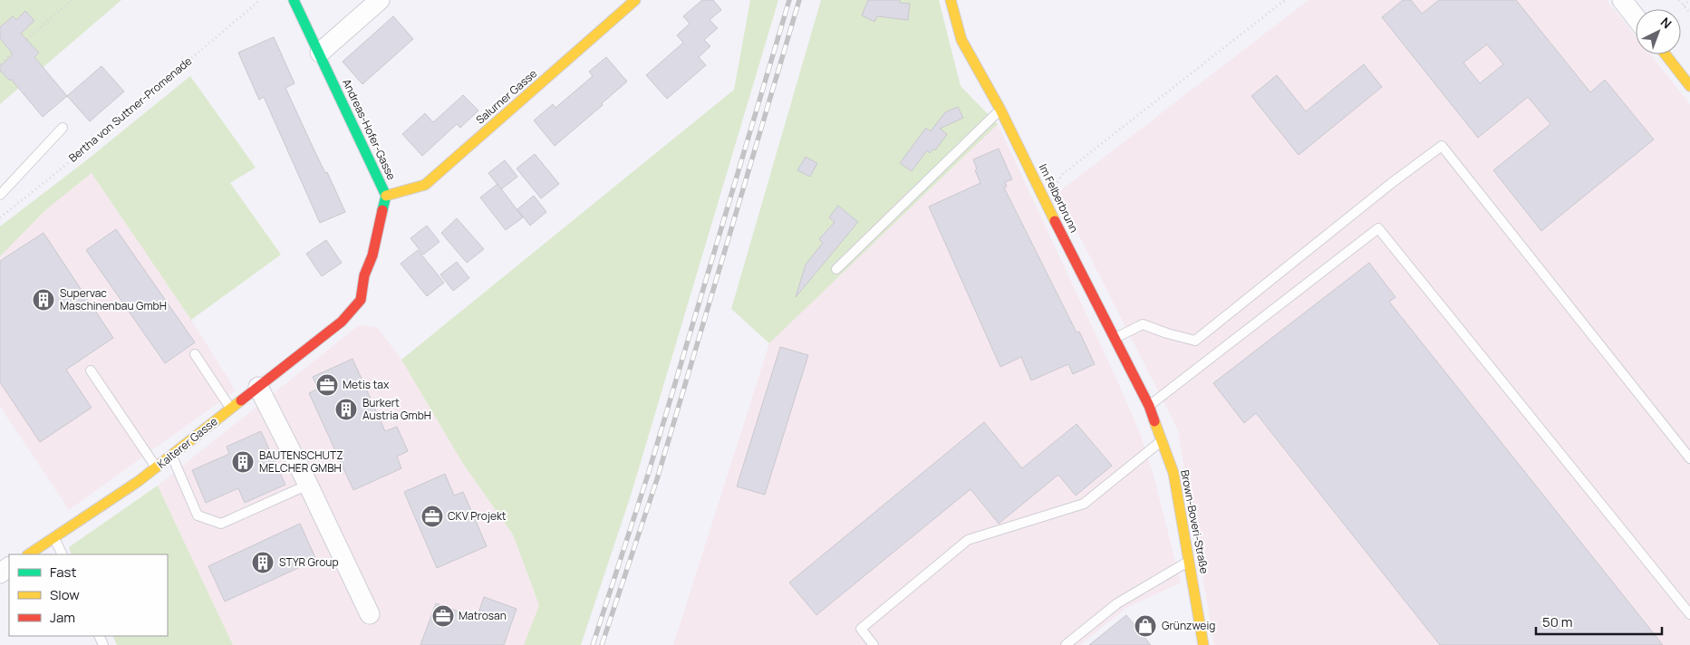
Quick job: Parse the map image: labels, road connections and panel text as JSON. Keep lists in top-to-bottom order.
{
  "streets": {
    "street": [
      "Salurner Gasse",
      "Andreas-Hofer-Gasse",
      "Im Felberbrunn",
      "Kalterer Gasse",
      "Brown-Boveri-Straße"
    ],
    "path": ["Bertha von Suttner-Promenade"]
  },
  "crossings": [
    ["Salurner Gasse", "Andreas-Hofer-Gasse"],
    ["Andreas-Hofer-Gasse", "Kalterer Gasse"],
    ["Im Felberbrunn", "Brown-Boveri-Straße"]
  ],
  "places": {
    "building": [
      "Supervac Maschinenbau GmbH",
      "Burkert Austria GmbH",
      "BAUTENSCHUTZ MELCHER GMBH",
      "STYR Group"
    ],
    "office": ["Metis tax", "CKV Projekt", "Matrosan"],
    "shop": ["Grünzweig"]
  },
  "legend": ["Fast", "Slow", "Jam"],
  "scale_bar": "50 m",
  "north": "top right"
}
